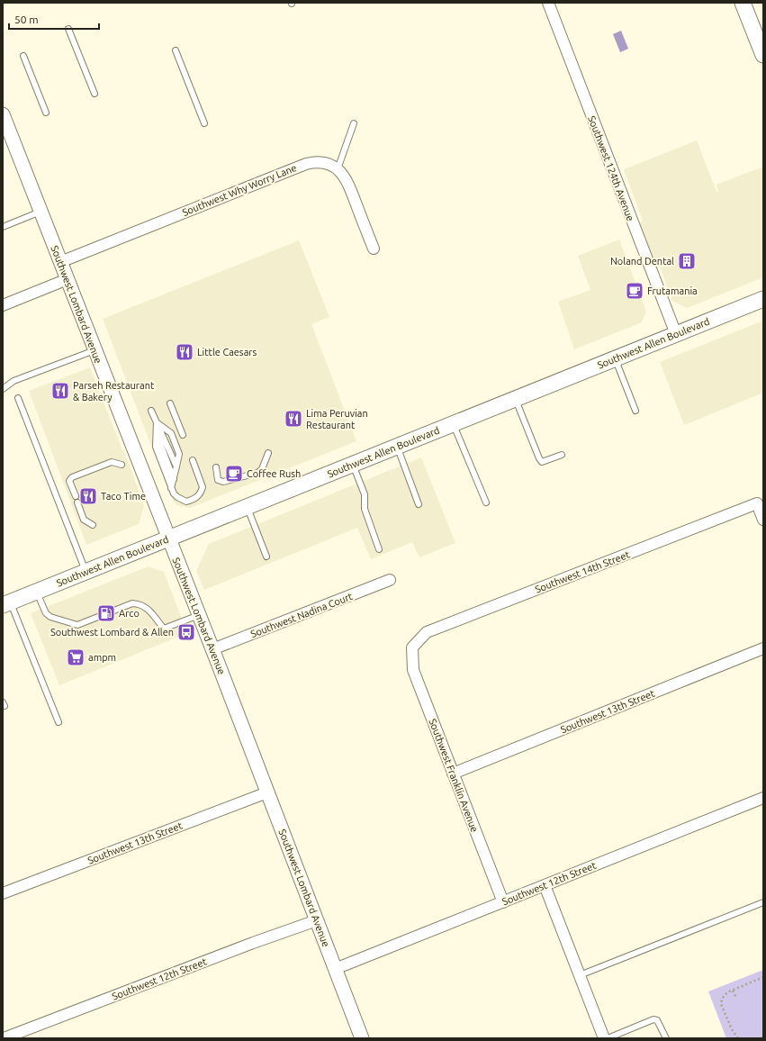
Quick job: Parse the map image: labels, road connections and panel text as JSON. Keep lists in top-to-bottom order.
{
  "streets": {
    "main road": ["Southwest Allen Boulevard"],
    "street": [
      "Southwest 124th Avenue",
      "Southwest Why Worry Lane",
      "Southwest Lombard Avenue",
      "Southwest 14th Street",
      "Southwest Nadina Court",
      "Southwest 13th Street",
      "Southwest Franklin Avenue",
      "Southwest 12th Street"
    ]
  },
  "crossings": [
    ["Southwest 124th Avenue", "Southwest Allen Boulevard"],
    ["Southwest Why Worry Lane", "Southwest Lombard Avenue"],
    ["Southwest Lombard Avenue", "Southwest Allen Boulevard"],
    ["Southwest Lombard Avenue", "Southwest Nadina Court"],
    ["Southwest Lombard Avenue", "Southwest 13th Street"],
    ["Southwest Lombard Avenue", "Southwest 12th Street"],
    ["Southwest 14th Street", "Southwest Franklin Avenue"],
    ["Southwest 13th Street", "Southwest Franklin Avenue"],
    ["Southwest Franklin Avenue", "Southwest 12th Street"]
  ],
  "places": {
    "building": ["Noland Dental"],
    "cafe": ["Frutamania", "Coffee Rush"],
    "restaurant": [
      "Little Caesars",
      "Parseh Restaurant & Bakery",
      "Lima Peruvian Restaurant",
      "Taco Time"
    ],
    "fuel station": ["Arco"],
    "bus stop": ["Southwest Lombard & Allen"],
    "supermarket": ["ampm"]
  },
  "scale_bar": "50 m"
}
